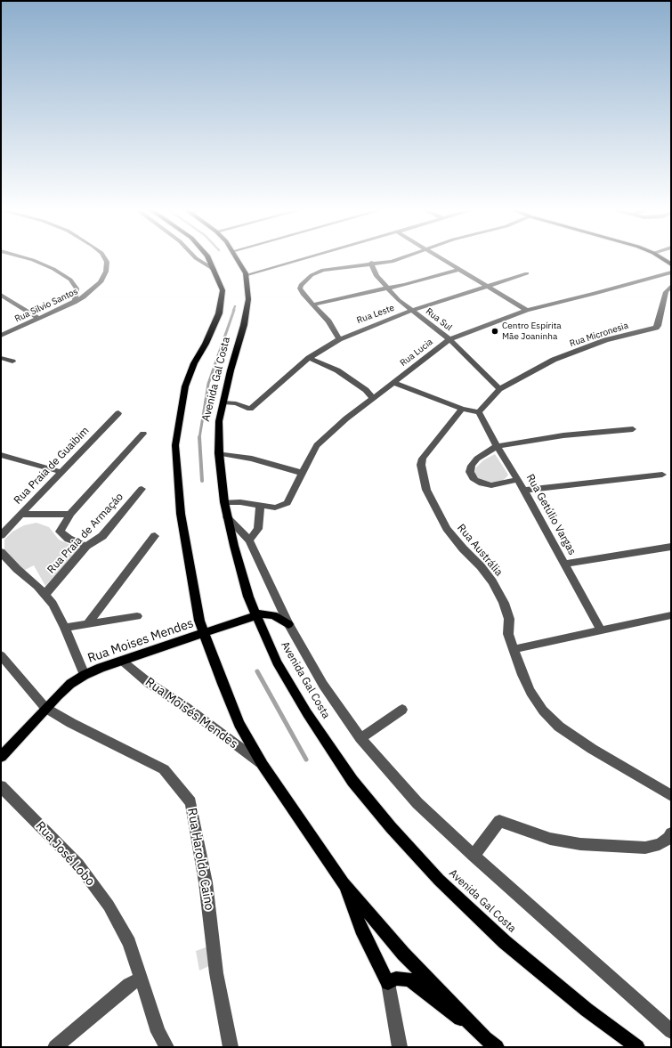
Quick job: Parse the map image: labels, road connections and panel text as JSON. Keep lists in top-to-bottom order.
{
  "streets": {
    "main road": ["Avenida Gal Costa", "Rua Moises Mendes"],
    "street": [
      "Rua Silvio Santos",
      "Rua Leste",
      "Rua Sul",
      "Rua Micronesia",
      "Rua Lucia",
      "Rua Praia de Guaibim",
      "Rua Getúlio Vargas",
      "Rua Praia de Armaçáo",
      "Rua Austrália",
      "Rua Moisés Mendes",
      "Rua José Lobo",
      "Rua Haroldo Caino"
    ]
  },
  "crossings": [
    ["Rua Leste", "Rua Sul"],
    ["Rua Leste", "Avenida Gal Costa"],
    ["Rua Sul", "Rua Micronesia"],
    ["Rua Sul", "Rua Lucia"],
    ["Rua Micronesia", "Rua Getúlio Vargas"],
    ["Rua Lucia", "Avenida Gal Costa"],
    ["Avenida Gal Costa", "Rua Moises Mendes"],
    ["Avenida Gal Costa", "Rua Moisés Mendes"],
    ["Rua Moises Mendes", "Rua Moisés Mendes"],
    ["Rua Moises Mendes", "Rua Haroldo Caino"]
  ],
  "places": ["Centro Espírita Mãe Joaninha"]
}
